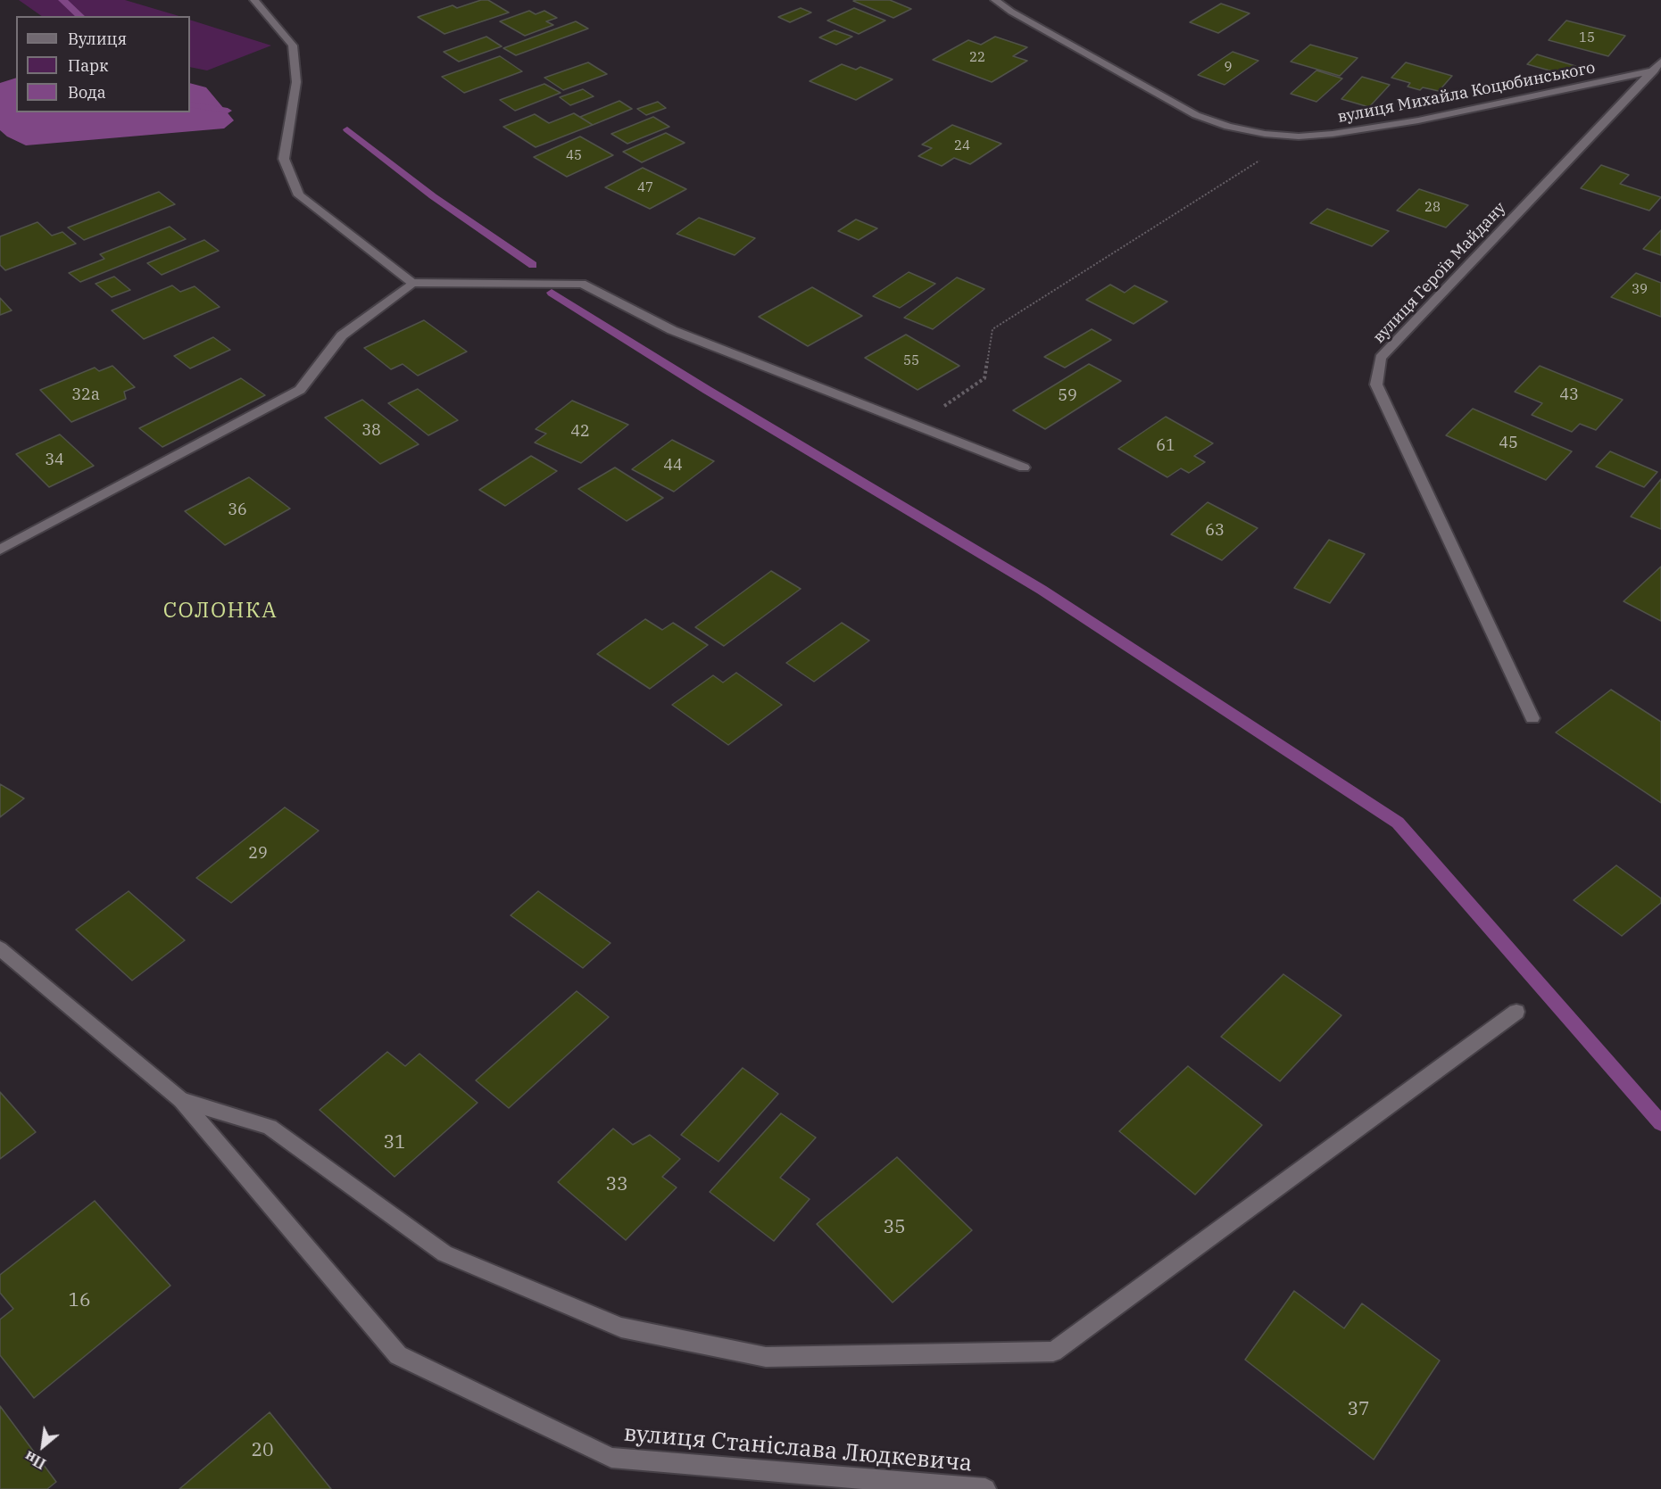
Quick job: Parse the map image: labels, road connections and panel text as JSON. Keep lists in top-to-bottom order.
{
  "streets": {
    "street": ["вулиця Михайла Коцюбинського", "вулиця Героїв Майдану", "вулиця Станіслава Людкевича"]
  },
  "crossings": [
    ["вулиця Михайла Коцюбинського", "вулиця Героїв Майдану"]
  ],
  "districts": ["СОЛОНКА"],
  "house_numbers": [
    "15",
    "22",
    "9",
    "24",
    "45",
    "47",
    "28",
    "39",
    "55",
    "32а",
    "43",
    "59",
    "38",
    "42",
    "45",
    "61",
    "34",
    "44",
    "36",
    "63",
    "29",
    "31",
    "33",
    "35",
    "16",
    "37",
    "20"
  ],
  "legend": ["Вулиця", "Парк", "Вода"],
  "north": "bottom left"
}
